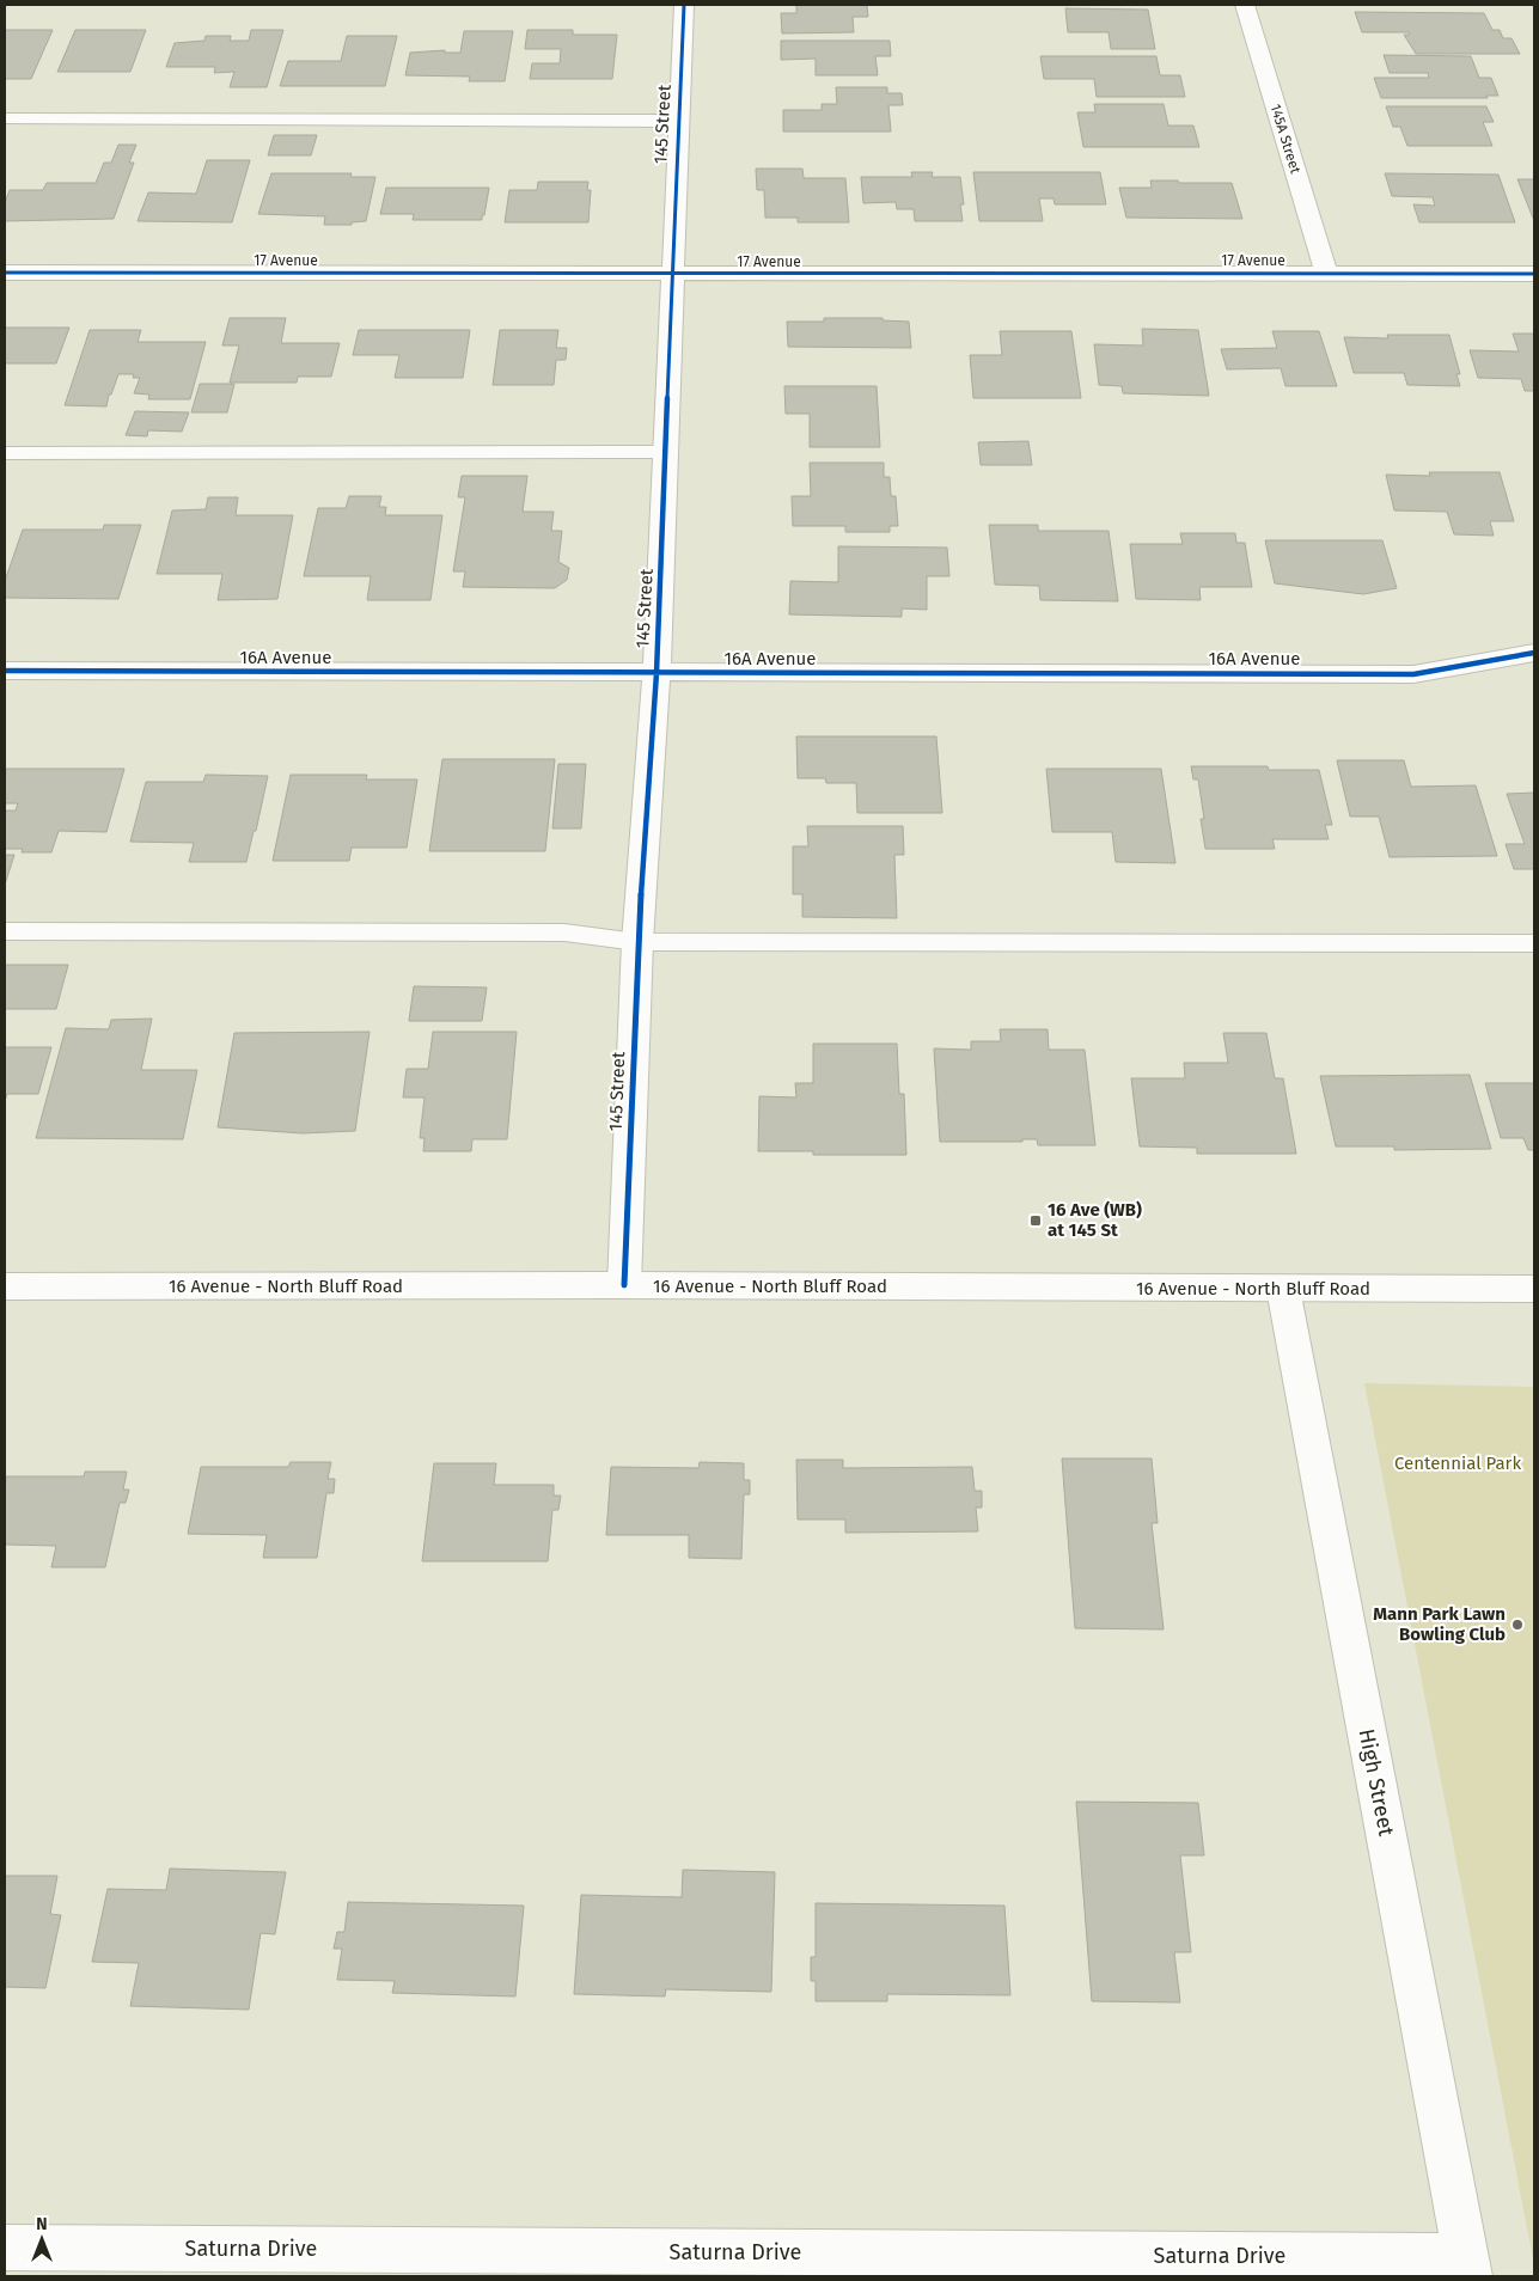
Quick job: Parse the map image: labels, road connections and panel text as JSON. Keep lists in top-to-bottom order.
{
  "streets": {
    "street": [
      "145 Street",
      "145A Street",
      "17 Avenue",
      "16A Avenue",
      "16 Avenue - North Bluff Road",
      "High Street",
      "Saturna Drive"
    ]
  },
  "crossings": [
    ["145 Street", "17 Avenue"],
    ["145 Street", "16A Avenue"],
    ["145 Street", "16 Avenue - North Bluff Road"],
    ["145A Street", "17 Avenue"],
    ["16 Avenue - North Bluff Road", "High Street"],
    ["High Street", "Saturna Drive"]
  ],
  "parks": ["Centennial Park"],
  "places": {
    "transit": ["16 Ave (WB) at 145 St"],
    "other": ["Mann Park Lawn Bowling Club"]
  },
  "north": "top"
}
